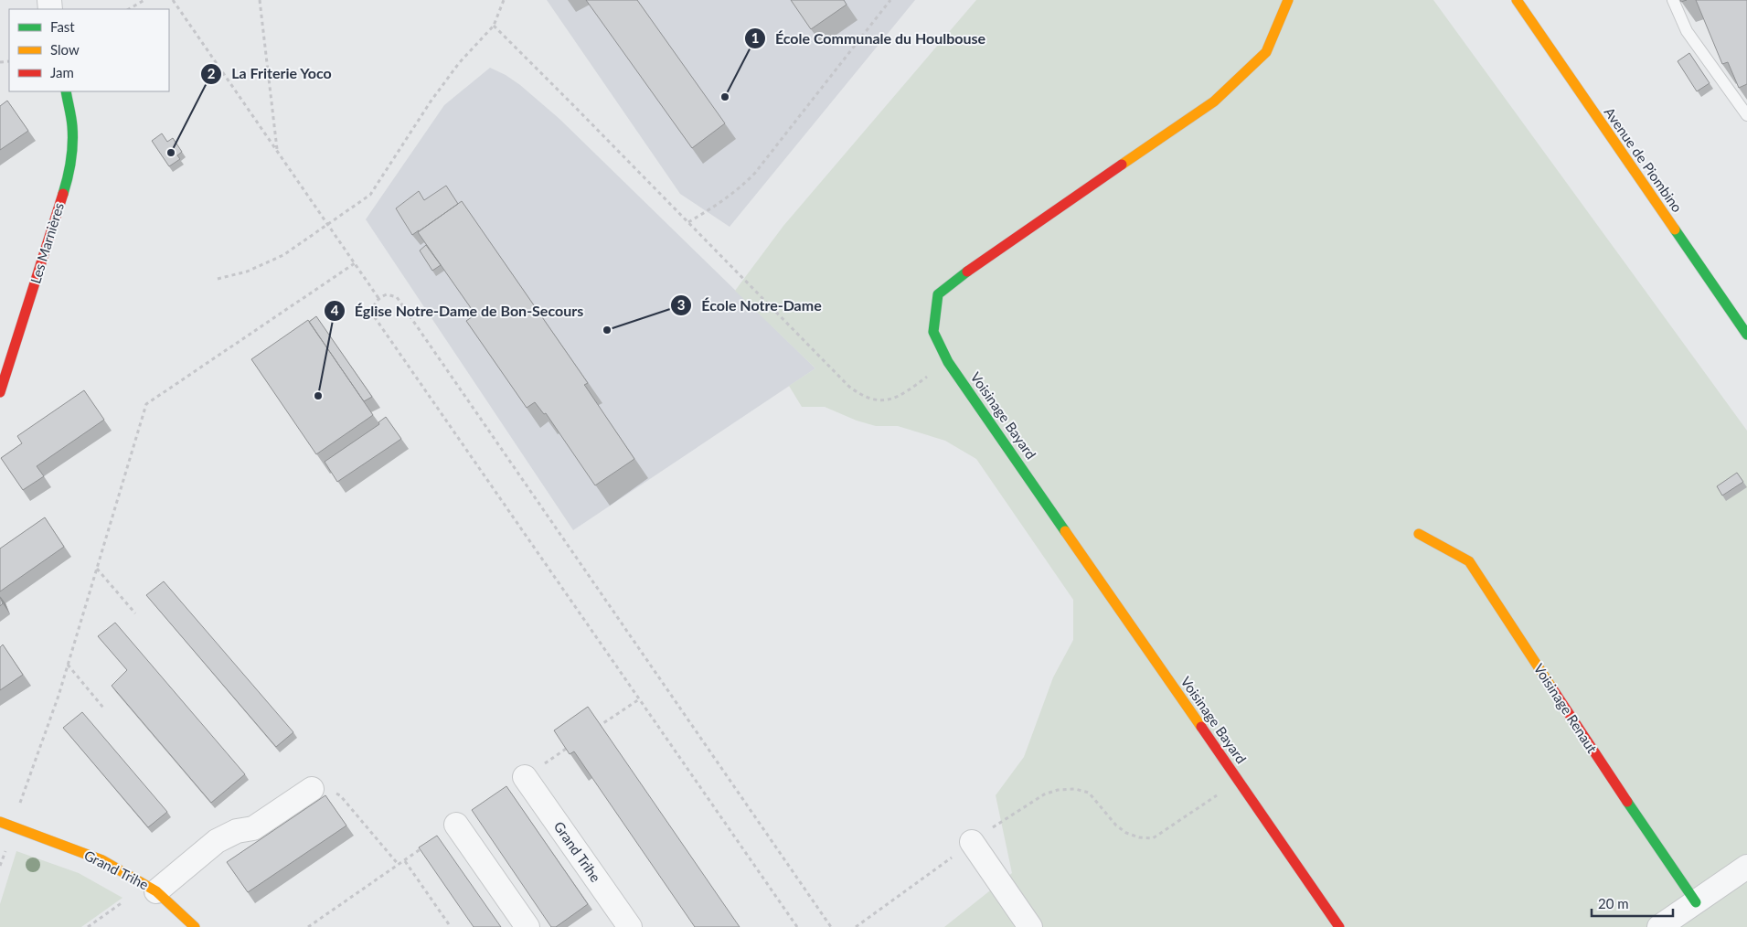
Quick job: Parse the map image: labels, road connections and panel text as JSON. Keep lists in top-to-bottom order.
{
  "streets": {
    "street": [
      "Avenue de Piombino",
      "Les Marnières",
      "Voisinage Bayard",
      "Voisinage Renaut",
      "Grand Trihe"
    ]
  },
  "places": [
    "École Communale du Houlbouse",
    "La Friterie Yoco",
    "École Notre-Dame",
    "Église Notre-Dame de Bon-Secours"
  ],
  "legend": ["Fast", "Slow", "Jam"],
  "scale_bar": "20 m"
}
